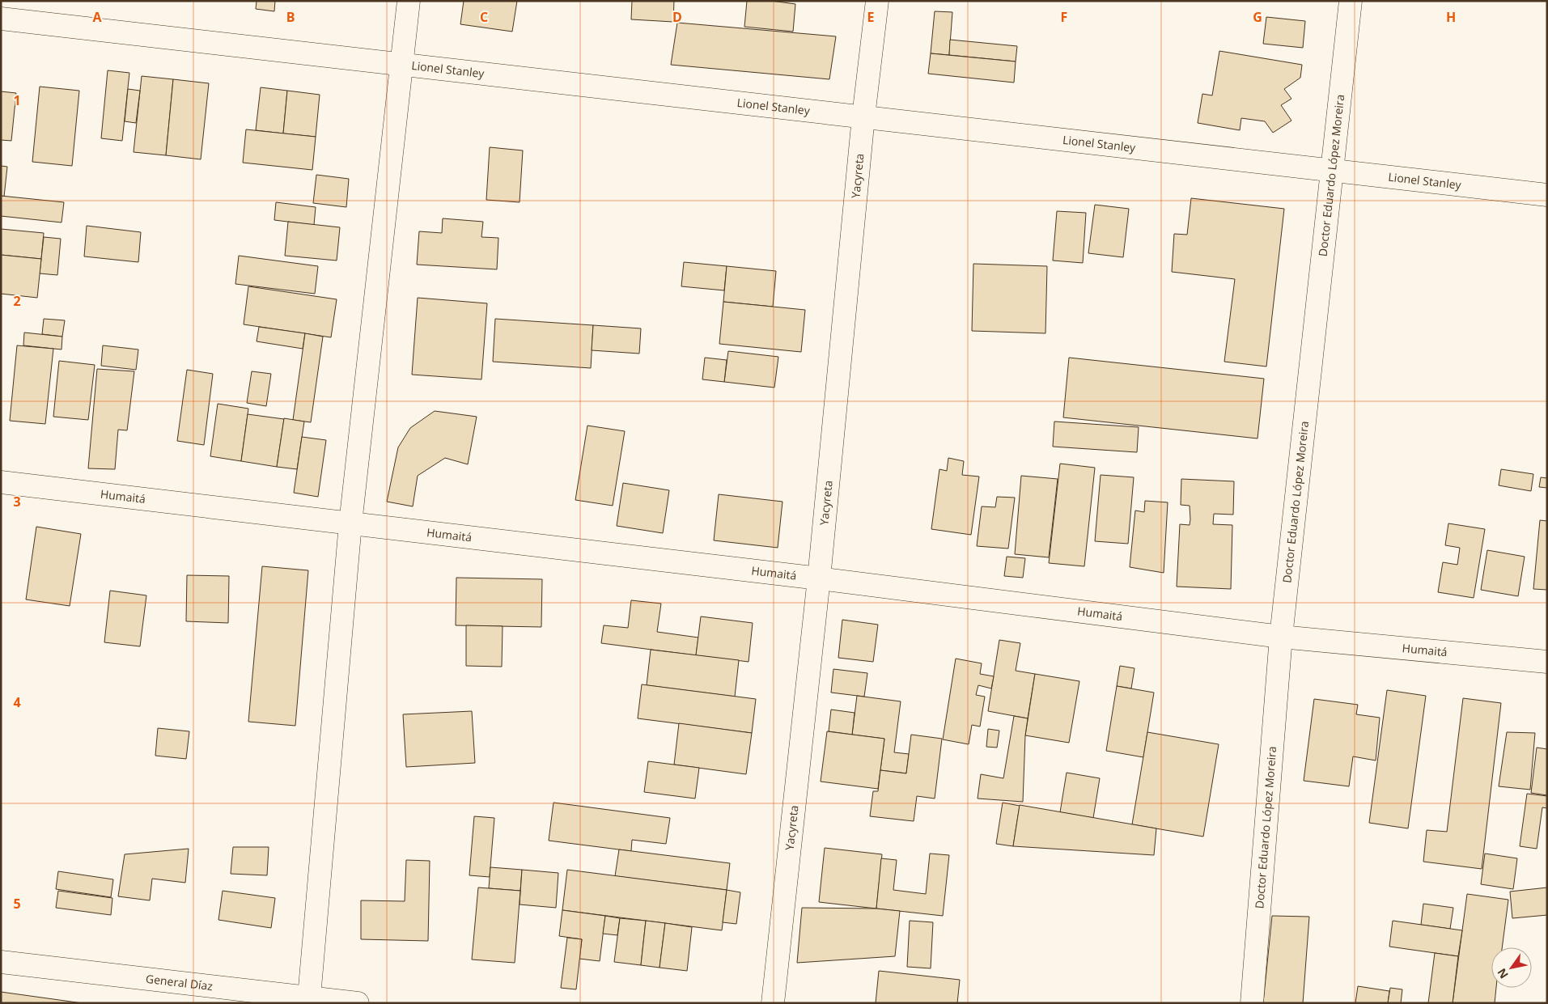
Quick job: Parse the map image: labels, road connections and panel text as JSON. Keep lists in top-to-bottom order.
{
  "streets": {
    "street": [
      "Lionel Stanley",
      "Doctor Eduardo López Moreira",
      "Yacyreta",
      "Humaitá",
      "General Díaz"
    ]
  },
  "crossings": [
    ["Lionel Stanley", "Doctor Eduardo López Moreira"],
    ["Lionel Stanley", "Yacyreta"],
    ["Doctor Eduardo López Moreira", "Humaitá"],
    ["Yacyreta", "Humaitá"]
  ],
  "north": "bottom left",
  "grid": {
    "columns": [
      "A",
      "B",
      "C",
      "D",
      "E",
      "F",
      "G",
      "H"
    ],
    "rows": [
      "1",
      "2",
      "3",
      "4",
      "5"
    ]
  }
}
